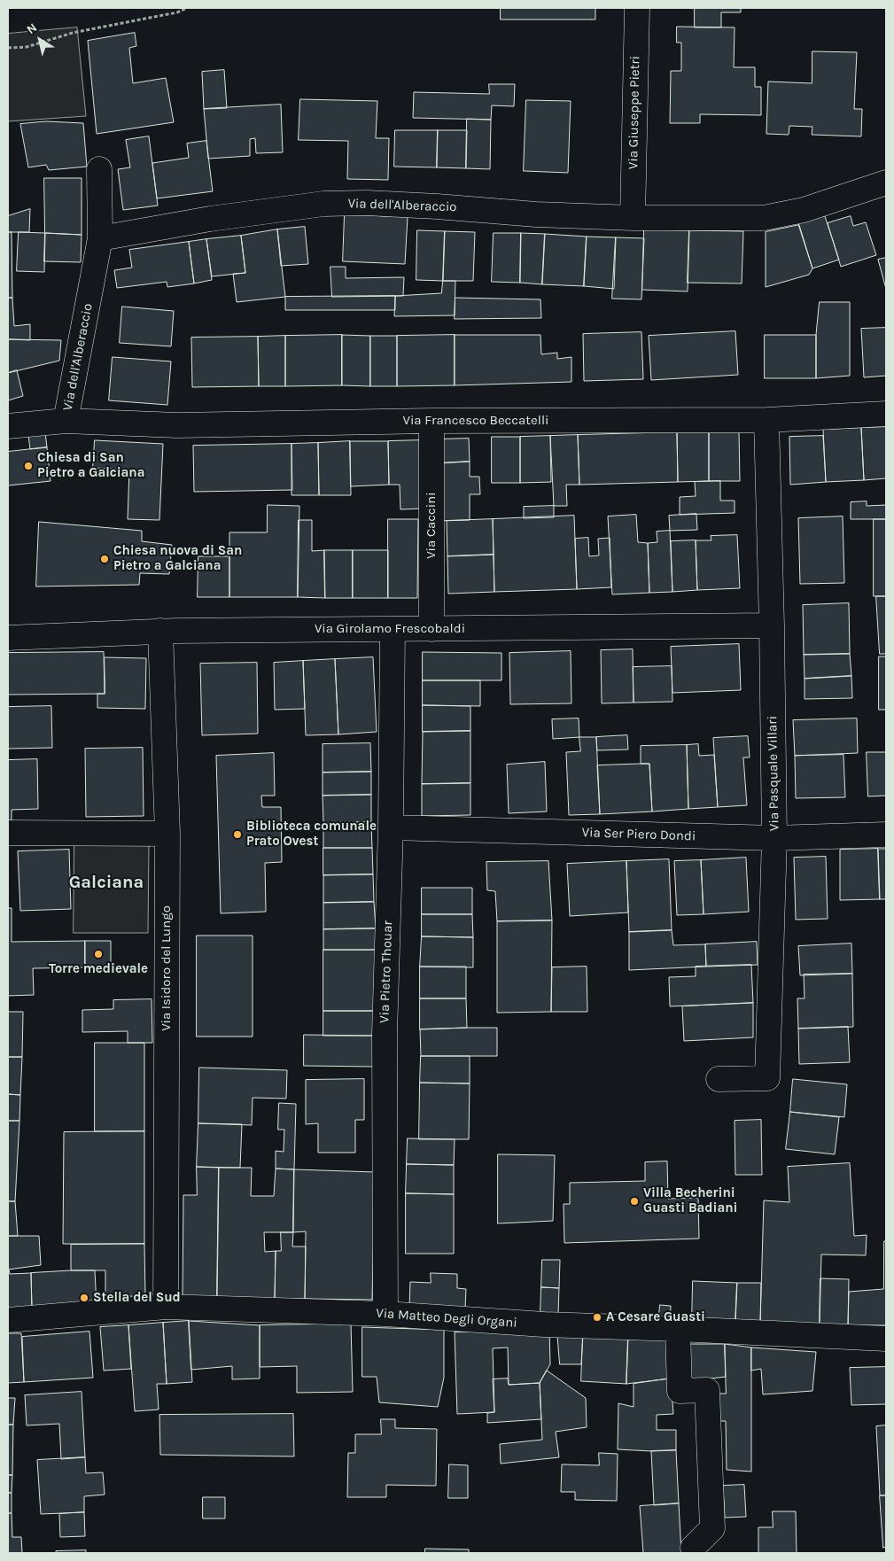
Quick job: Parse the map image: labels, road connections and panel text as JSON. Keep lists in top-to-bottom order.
{
  "streets": {
    "street": [
      "Via Giuseppe Pietri",
      "Via dell'Alberaccio",
      "Via Francesco Beccatelli",
      "Via Caccini",
      "Via Girolamo Frescobaldi",
      "Via Pasquale Villari",
      "Via Ser Piero Dondi",
      "Via Isidoro del Lungo",
      "Via Pietro Thouar",
      "Via Matteo Degli Organi"
    ]
  },
  "crossings": [
    ["Via Giuseppe Pietri", "Via dell'Alberaccio"],
    ["Via dell'Alberaccio", "Via Francesco Beccatelli"],
    ["Via Francesco Beccatelli", "Via Caccini"],
    ["Via Francesco Beccatelli", "Via Pasquale Villari"],
    ["Via Caccini", "Via Girolamo Frescobaldi"],
    ["Via Girolamo Frescobaldi", "Via Pasquale Villari"],
    ["Via Girolamo Frescobaldi", "Via Isidoro del Lungo"],
    ["Via Girolamo Frescobaldi", "Via Pietro Thouar"],
    ["Via Pasquale Villari", "Via Ser Piero Dondi"],
    ["Via Ser Piero Dondi", "Via Pietro Thouar"],
    ["Via Isidoro del Lungo", "Via Matteo Degli Organi"],
    ["Via Pietro Thouar", "Via Matteo Degli Organi"]
  ],
  "districts": ["Galciana"],
  "places": [
    "Chiesa di San Pietro a Galciana",
    "Chiesa nuova di San Pietro a Galciana",
    "Biblioteca comunale Prato Ovest",
    "Torre medievale",
    "Villa Becherini Guasti Badiani",
    "Stella del Sud",
    "A Cesare Guasti"
  ],
  "north": "top left"
}
